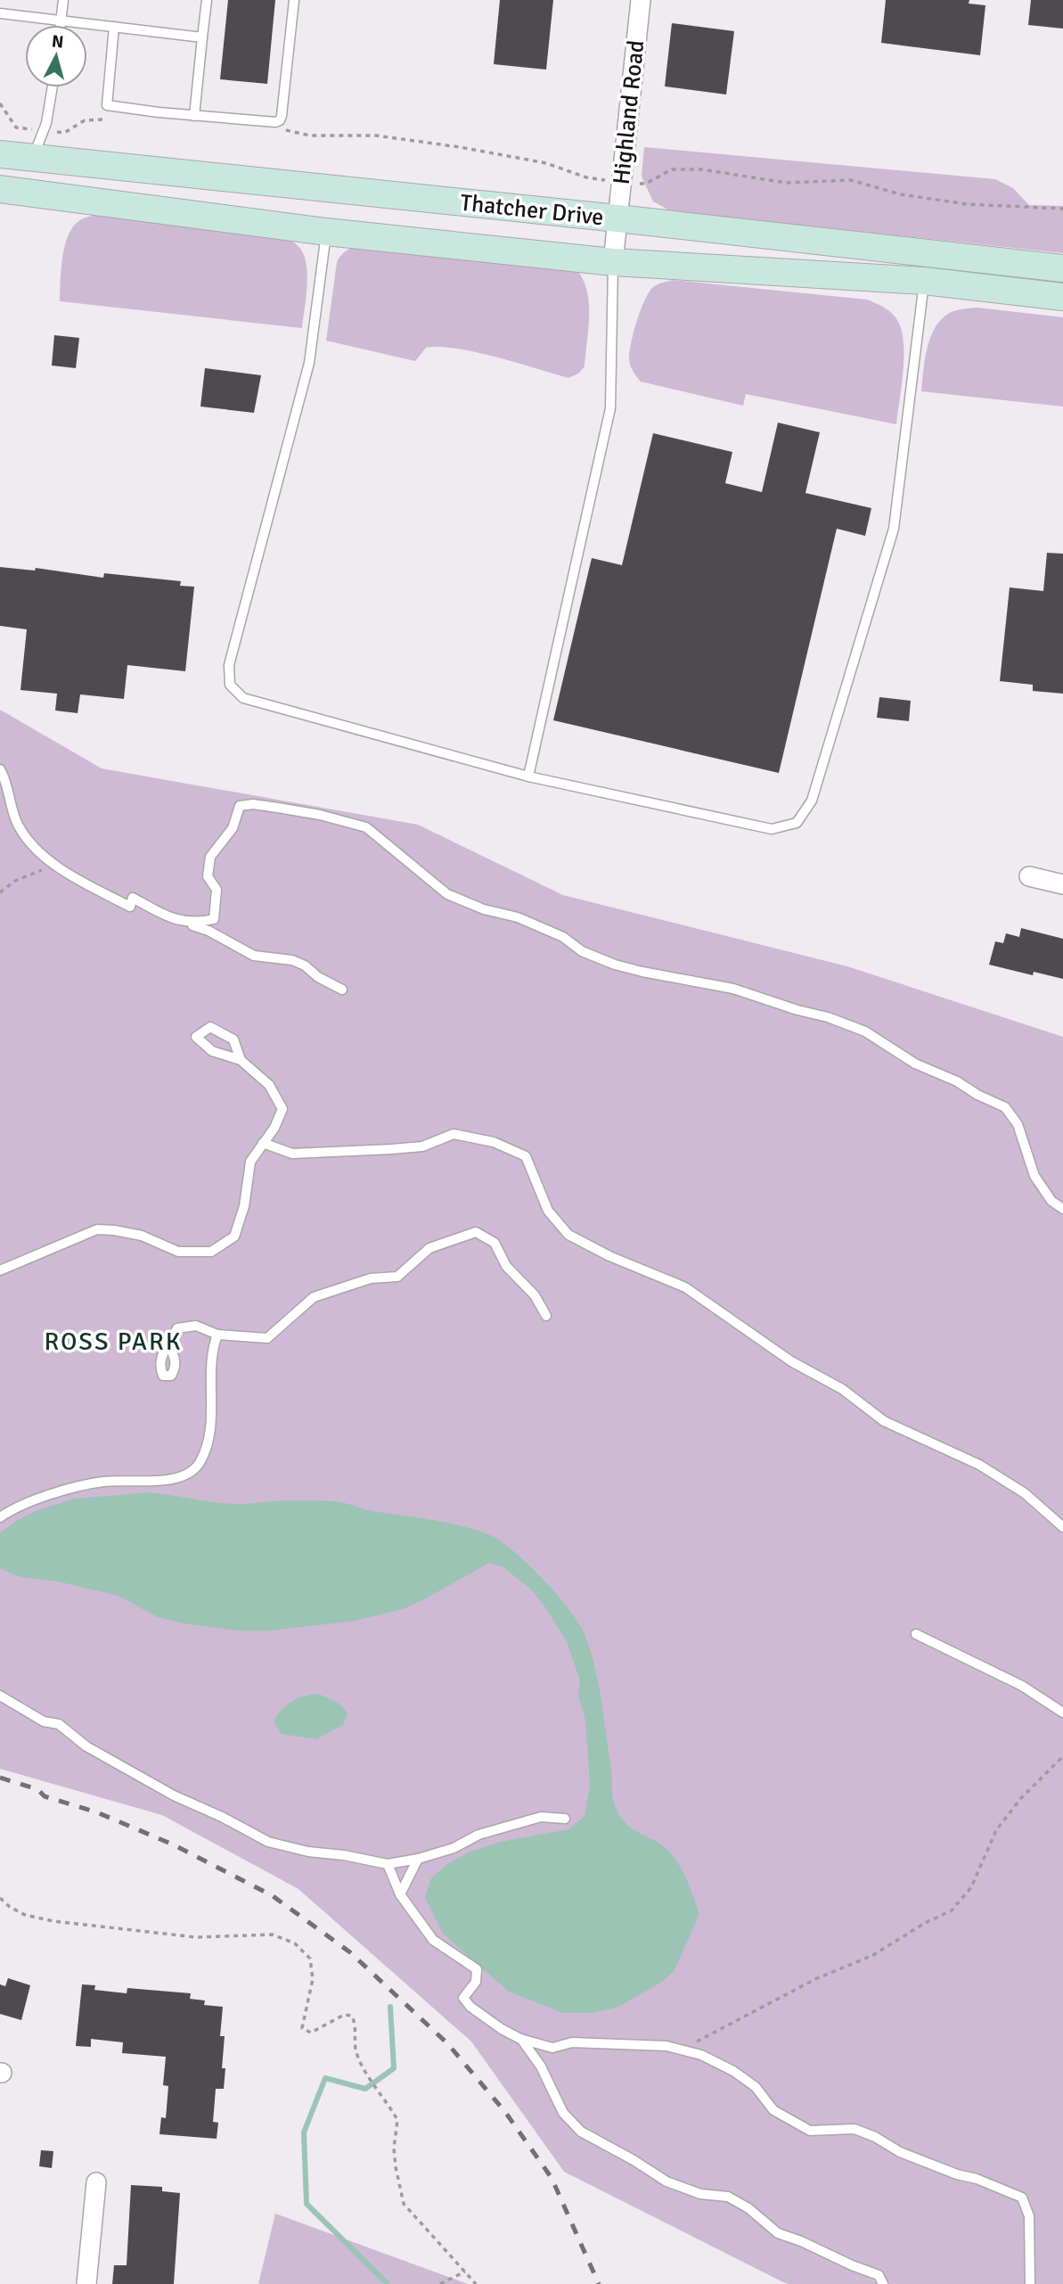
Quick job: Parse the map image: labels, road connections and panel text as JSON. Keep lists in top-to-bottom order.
{
  "streets": {
    "main road": ["Thatcher Drive"],
    "street": ["Highland Road"]
  },
  "crossings": [
    ["Highland Road", "Thatcher Drive"]
  ],
  "districts": ["ROSS PARK"],
  "north": "top"
}
